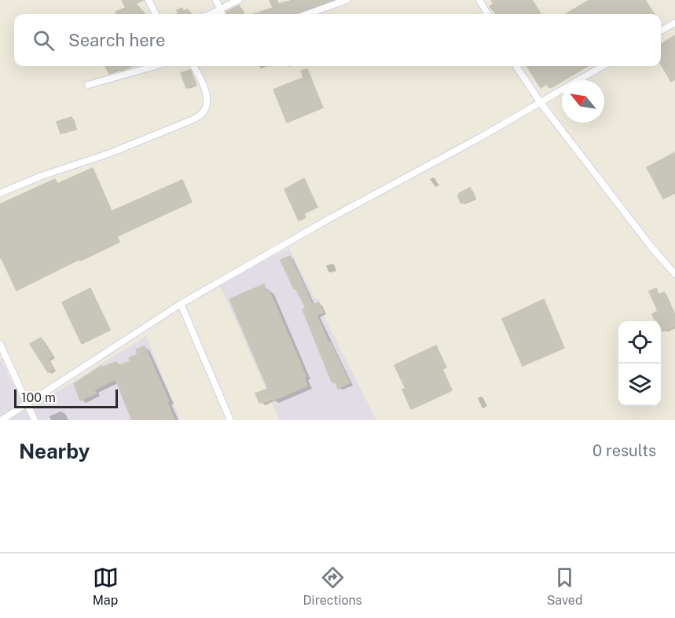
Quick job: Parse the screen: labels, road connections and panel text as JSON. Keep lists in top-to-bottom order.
{
  "scale_bar": "100 m",
  "north": "top left",
  "page": {
    "search": "Search here",
    "scale": "100 m",
    "heading": ["Nearby", "0 results"],
    "nav": ["Map", "Directions", "Saved"]
  }
}
